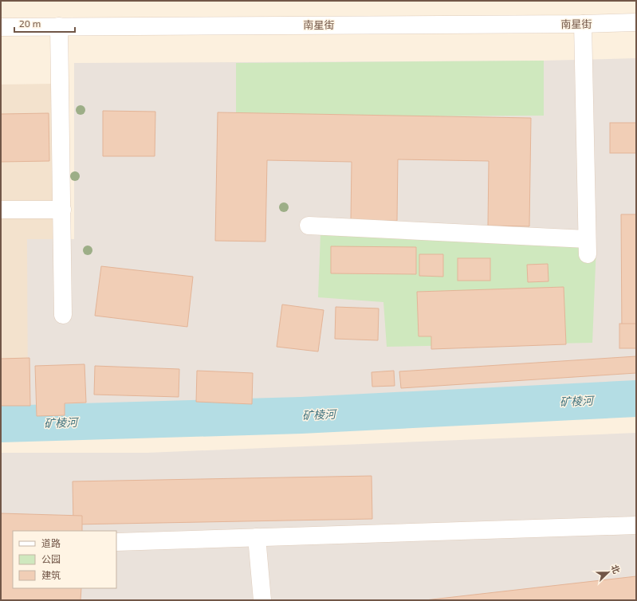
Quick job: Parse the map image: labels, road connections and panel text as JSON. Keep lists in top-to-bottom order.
{
  "streets": {
    "street": ["南星街"]
  },
  "water": ["矿棱河"],
  "legend": ["道路", "公园", "建筑"],
  "scale_bar": "20 m",
  "north": "top right"
}
